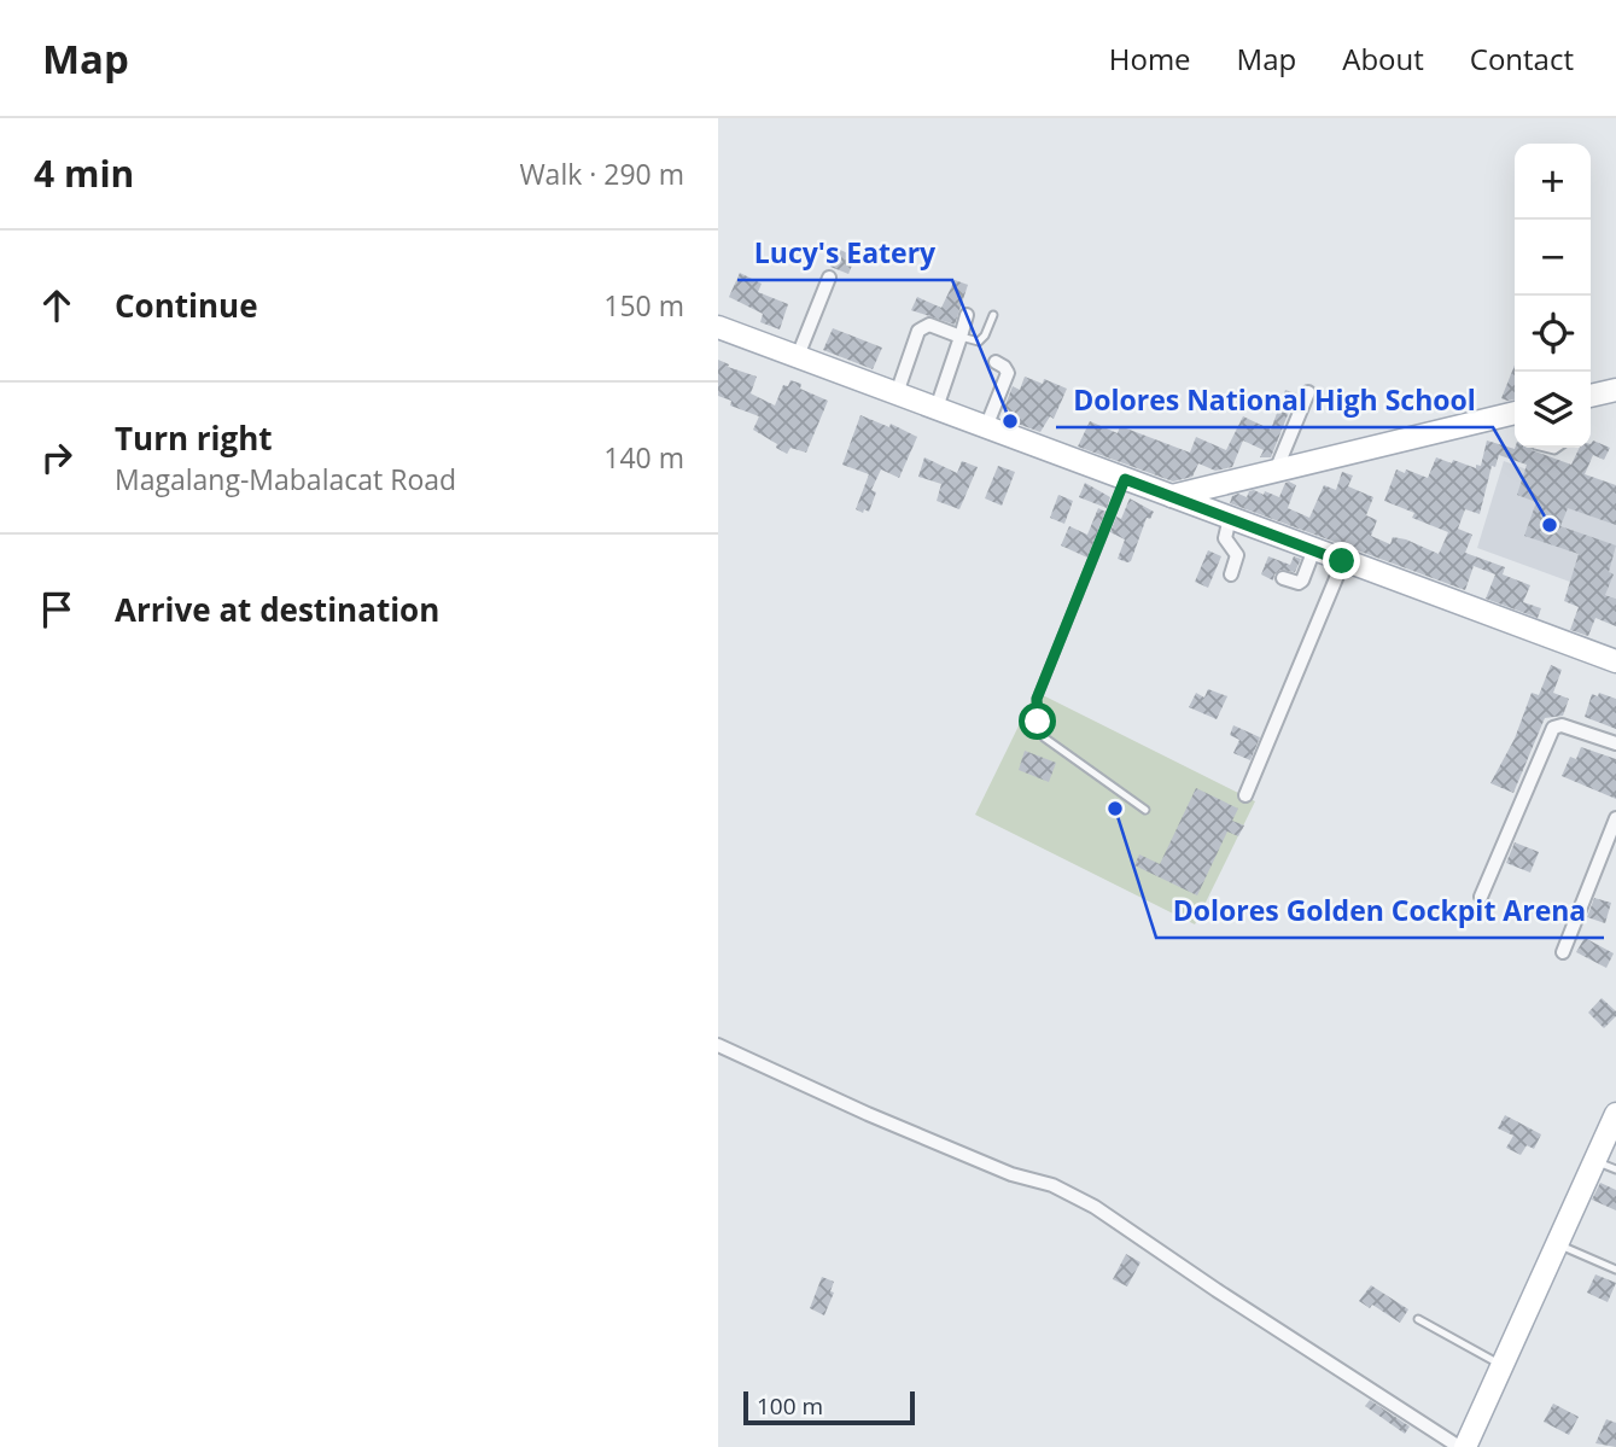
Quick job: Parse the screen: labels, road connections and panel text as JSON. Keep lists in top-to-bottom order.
{
  "places": ["Lucy's Eatery", "Dolores National High School", "Dolores Golden Cockpit Arena"],
  "scale_bar": "100 m",
  "page": {
    "header": "Map",
    "nav": [
      "Home",
      "Map",
      "About",
      "Contact"
    ],
    "heading": ["4 min", "Walk · 290 m"],
    "map_buttons": ["+", "−"],
    "list": [
      ["Continue", "150 m"],
      ["Turn right", "Magalang-Mabalacat Road", "140 m"],
      "Arrive at destination"
    ],
    "scale": "100 m"
  }
}
